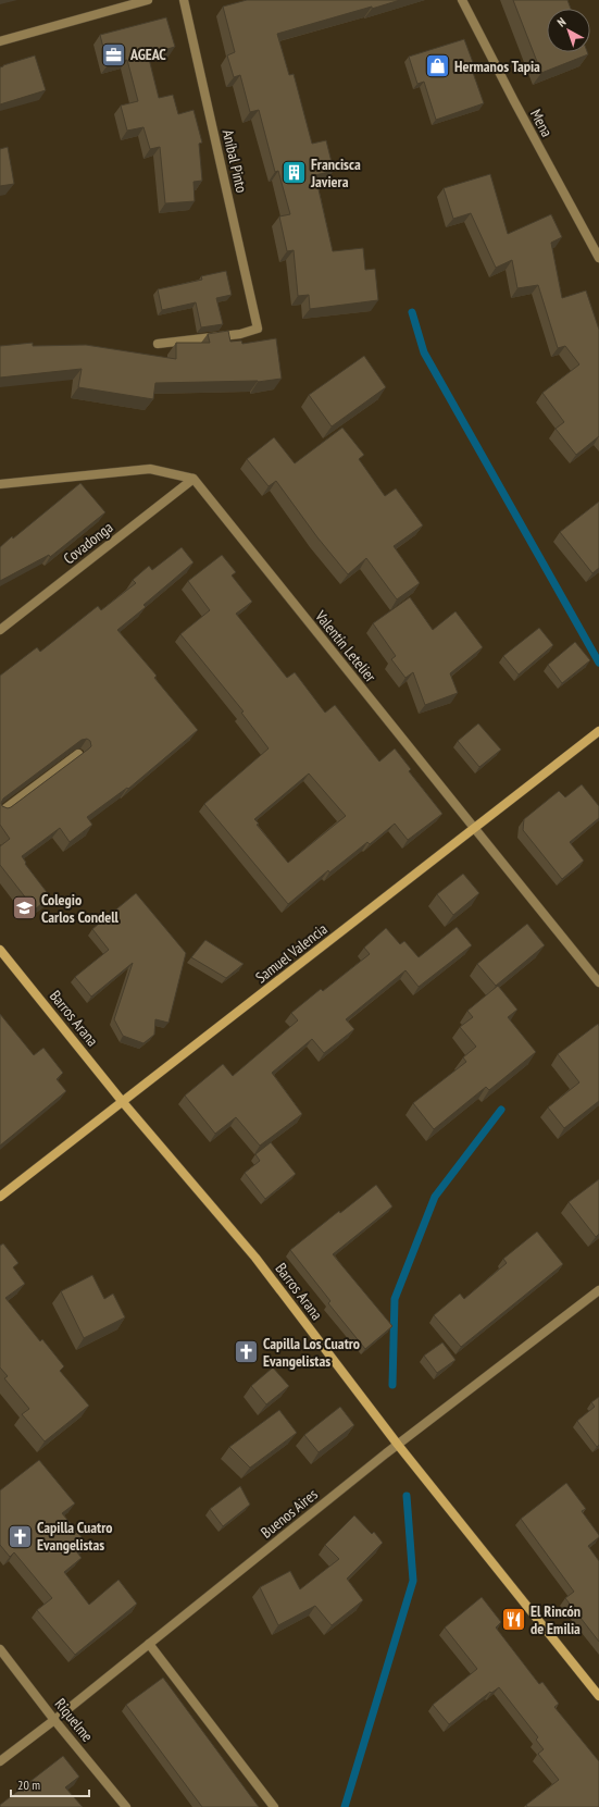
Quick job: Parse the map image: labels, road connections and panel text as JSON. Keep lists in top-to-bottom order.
{
  "streets": {
    "main road": ["Samuel Valencia", "Barros Arana"],
    "street": [
      "Mena",
      "Aníbal Pinto",
      "Covadonga",
      "Valentín Letelier",
      "Buenos Aires",
      "Riquelme"
    ]
  },
  "crossings": [
    ["Covadonga", "Valentín Letelier"],
    ["Valentín Letelier", "Samuel Valencia"],
    ["Samuel Valencia", "Barros Arana"],
    ["Barros Arana", "Buenos Aires"],
    ["Buenos Aires", "Riquelme"]
  ],
  "places": {
    "office": ["AGEAC"],
    "shop": ["Hermanos Tapia"],
    "building": ["Francisca Javiera"],
    "school or university": ["Colegio Carlos Condell"],
    "church": ["Capilla Los Cuatro Evangelistas", "Capilla Cuatro Evangelistas"],
    "restaurant": ["El Rincón de Emilia"]
  },
  "scale_bar": "20 m",
  "north": "top left"
}
